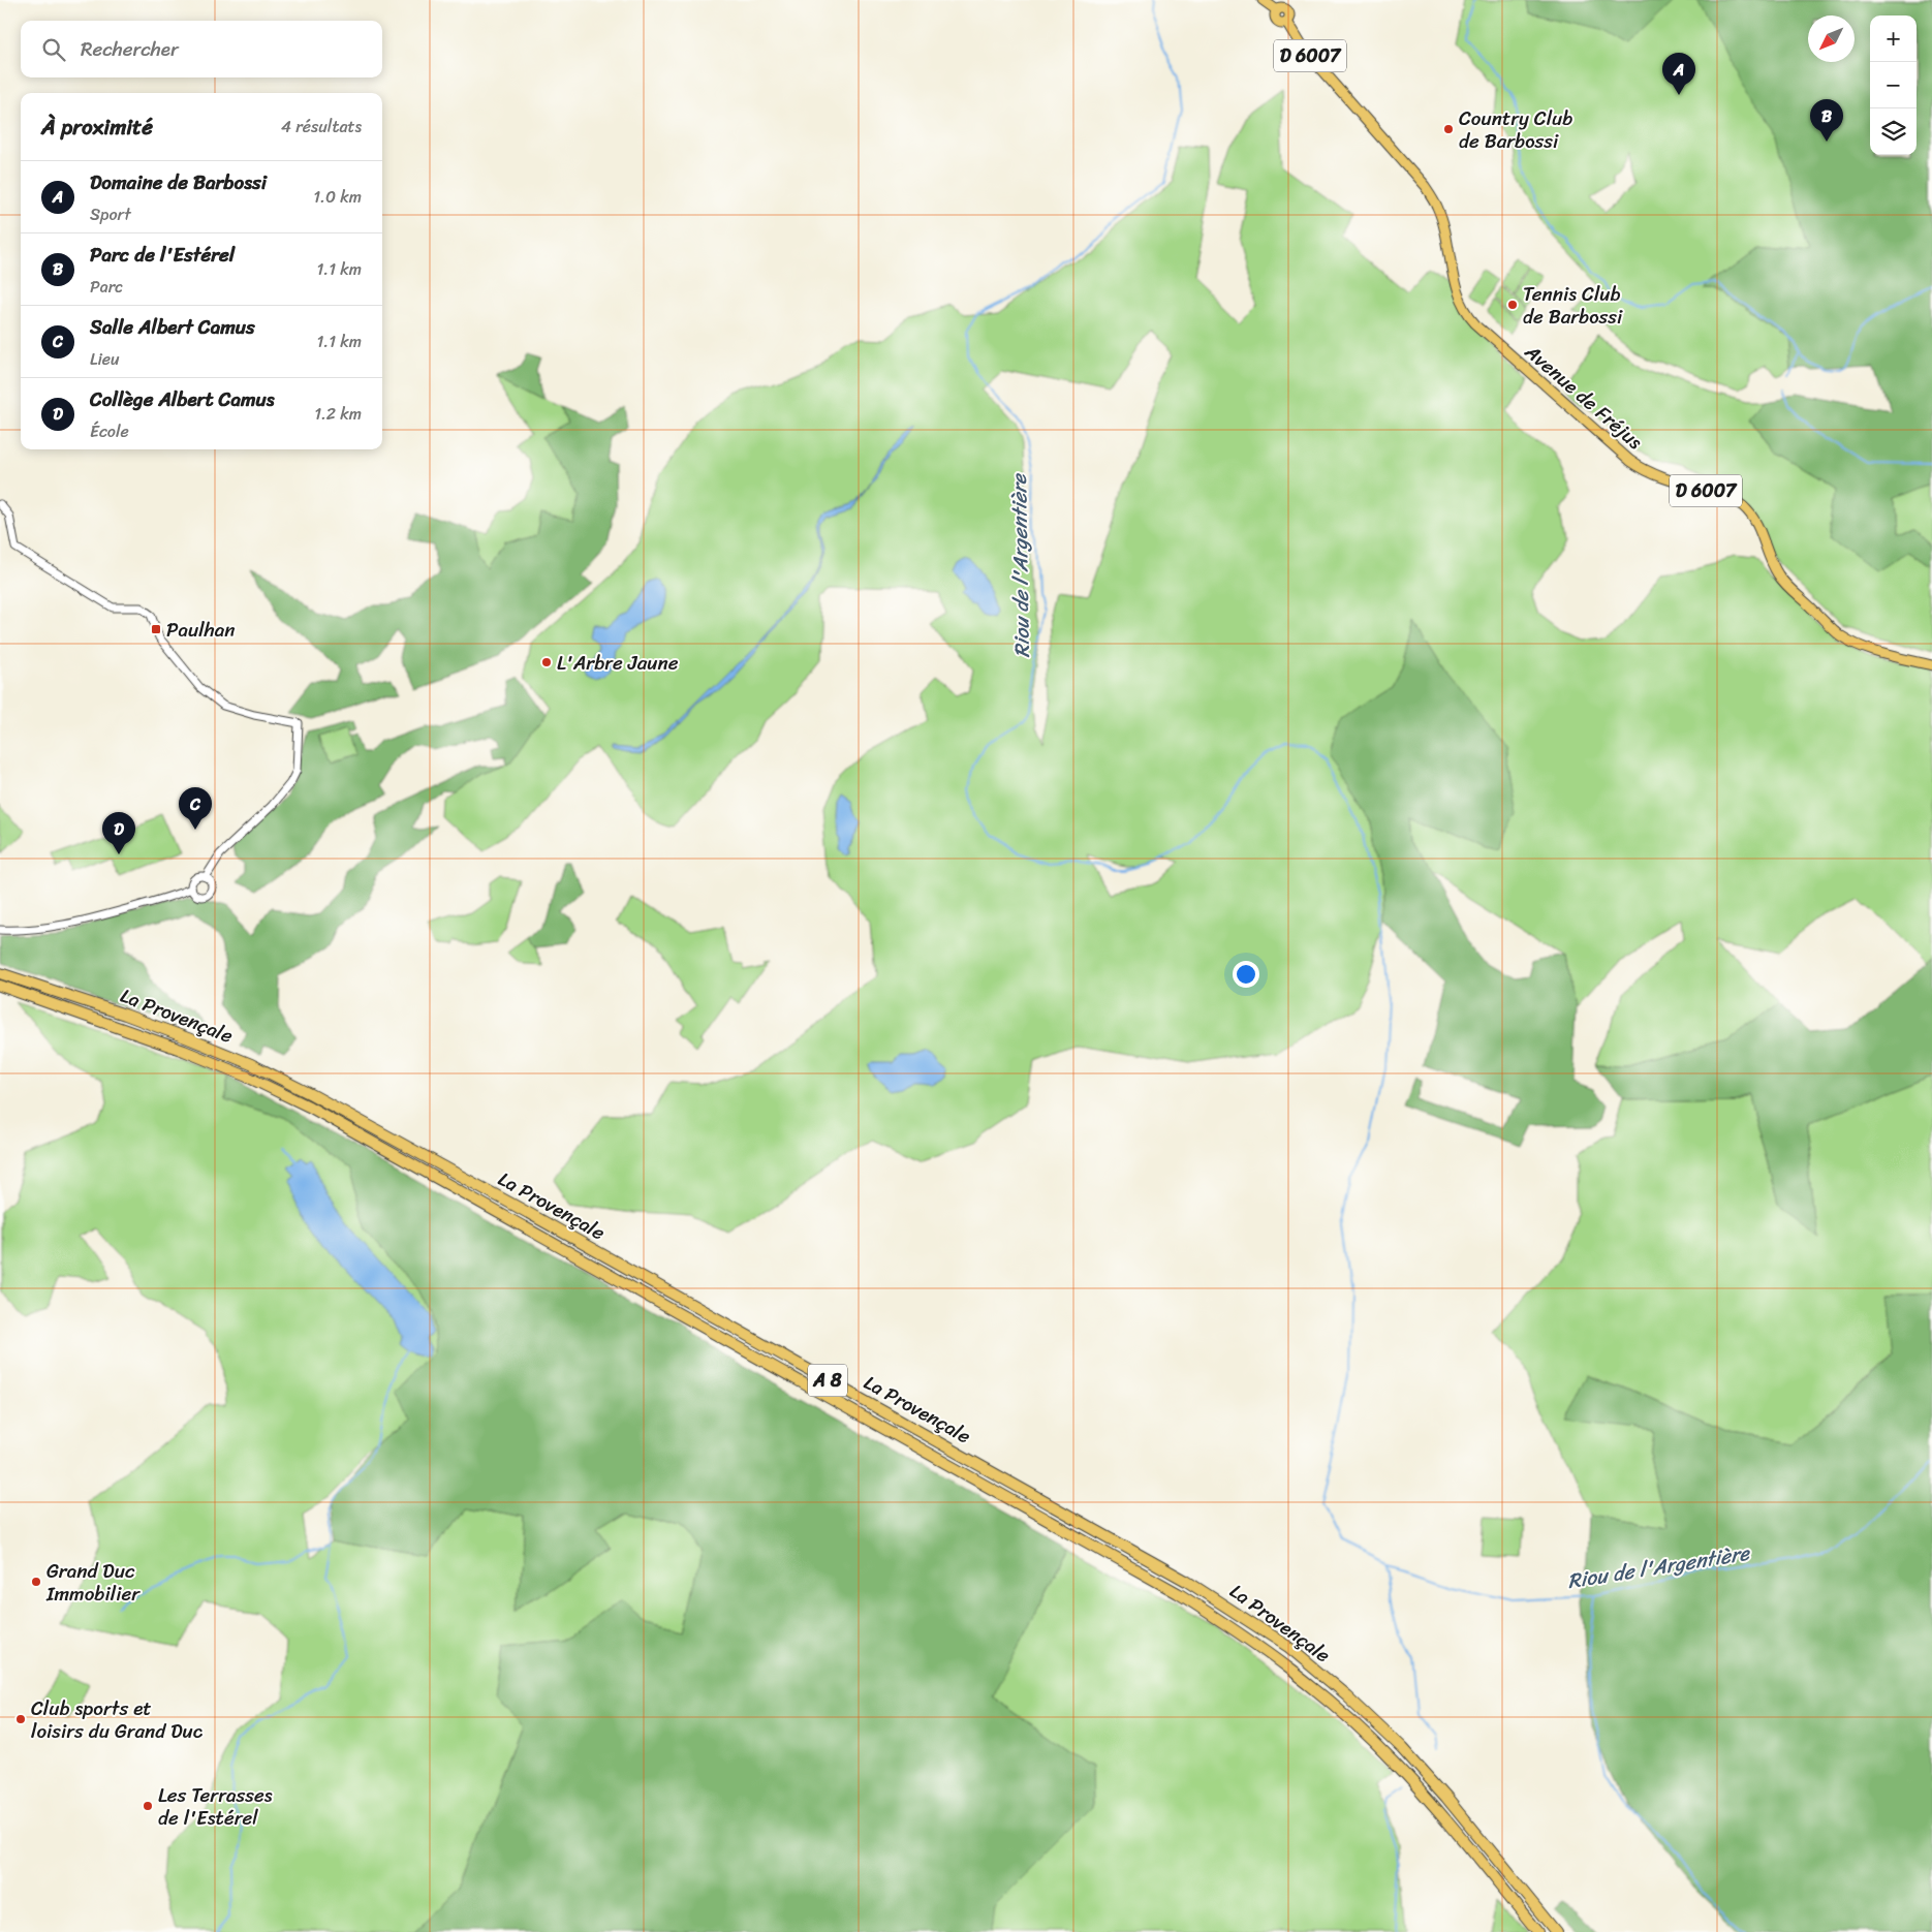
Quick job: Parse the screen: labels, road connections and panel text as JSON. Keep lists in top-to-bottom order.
{
  "streets": {
    "highway": ["La Provençale", "A 8"],
    "main road": ["D 6007", "Avenue de Fréjus"]
  },
  "water": ["Riou de l'Argentière"],
  "places": {
    "other": [
      "Country Club de Barbossi",
      "Tennis Club de Barbossi",
      "L'Arbre Jaune",
      "Grand Duc Immobilier",
      "Club sports et loisirs du Grand Duc",
      "Les Terrasses de l'Estérel"
    ],
    "transit": ["Paulhan"]
  },
  "north": "bottom left",
  "page": {
    "map_buttons": ["+", "−"],
    "search": "Rechercher",
    "pins": [
      "A",
      "B",
      "C",
      "D"
    ],
    "heading": ["À proximité", "4 résultats"],
    "list": [
      {
        "mark": "A",
        "name": "Domaine de Barbossi",
        "note": "Sport",
        "value": "1.0 km"
      },
      {
        "mark": "B",
        "name": "Parc de l'Estérel",
        "note": "Parc",
        "value": "1.1 km"
      },
      {
        "mark": "C",
        "name": "Salle Albert Camus",
        "note": "Lieu",
        "value": "1.1 km"
      },
      {
        "mark": "D",
        "name": "Collège Albert Camus",
        "note": "École",
        "value": "1.2 km"
      }
    ]
  }
}
